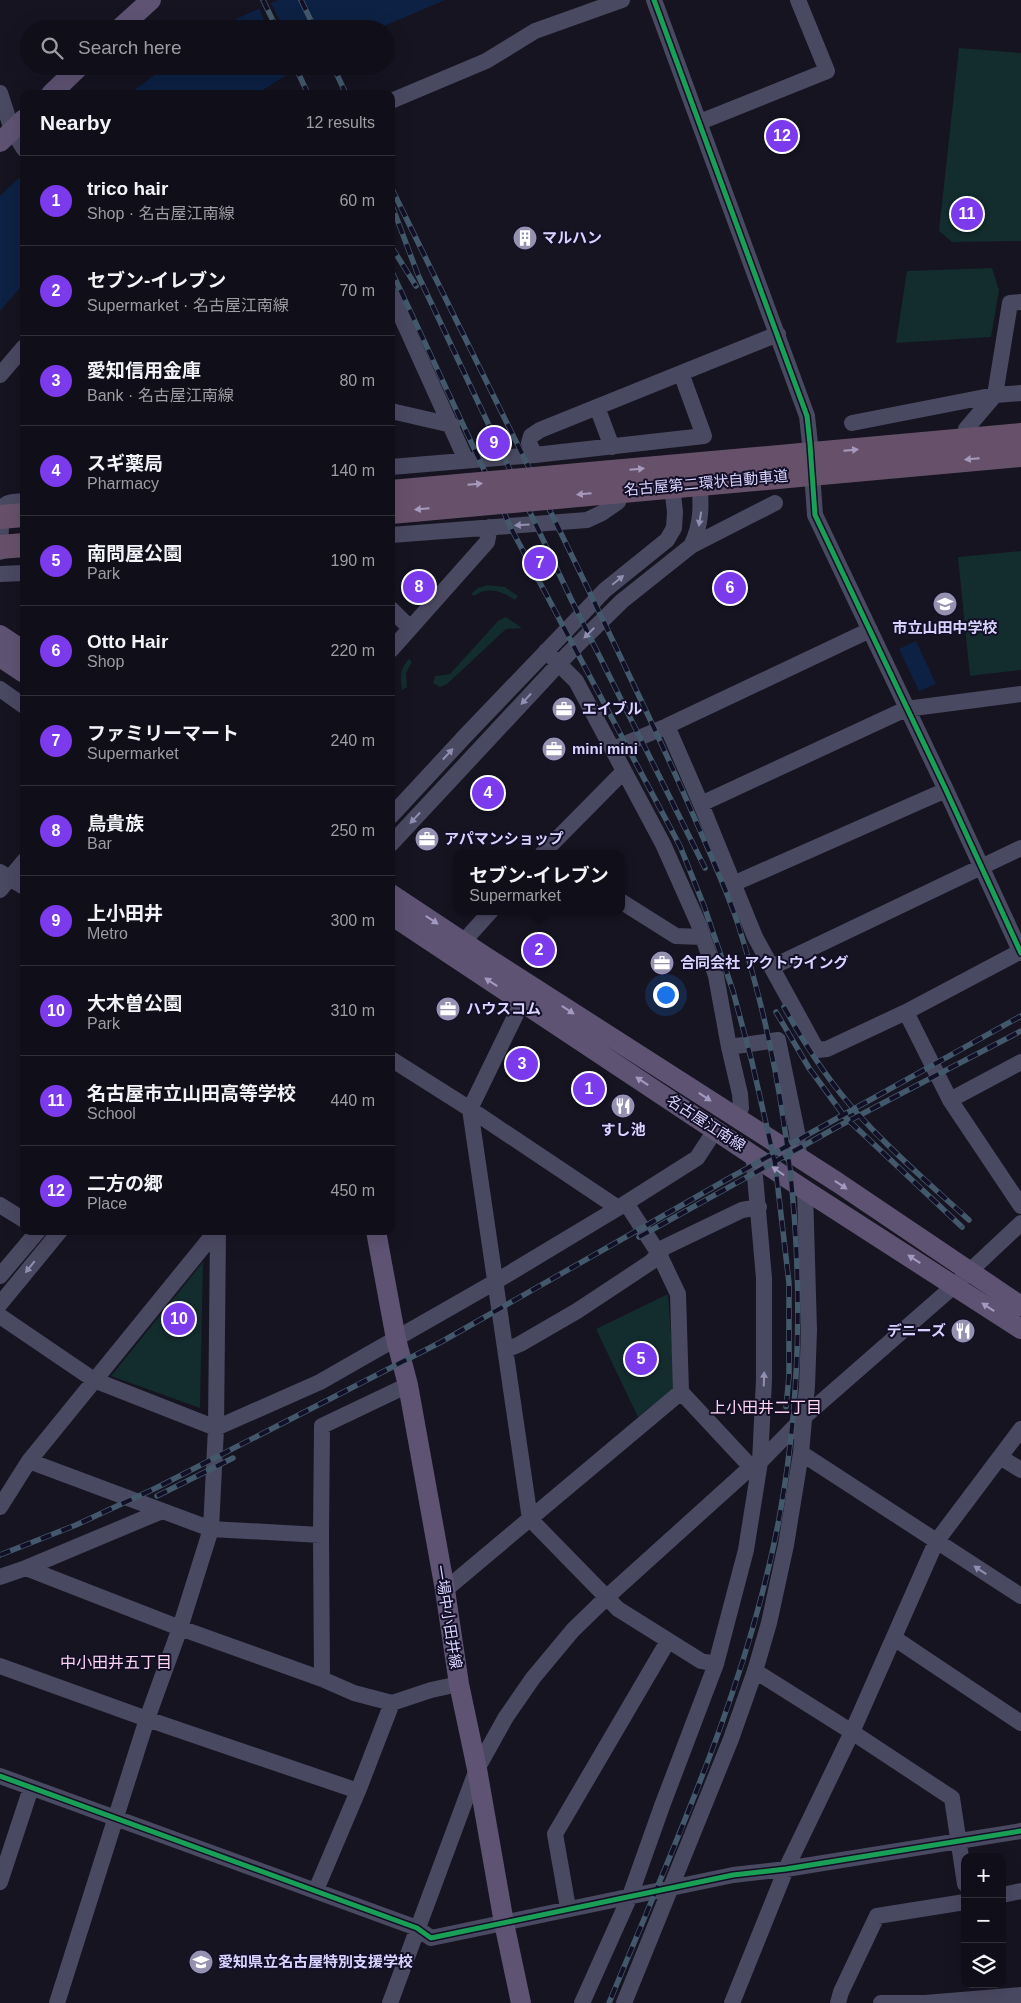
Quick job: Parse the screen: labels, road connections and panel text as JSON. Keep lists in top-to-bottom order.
{
  "streets": {
    "highway": ["名古屋第二環状自動車道"],
    "main road": ["名古屋江南線", "一場中小田井線"]
  },
  "districts": ["上小田井二丁目", "中小田井五丁目"],
  "places": {
    "building": ["マルハン"],
    "school or university": ["市立山田中学校", "愛知県立名古屋特別支援学校"],
    "office": [
      "エイブル",
      "mini mini",
      "アパマンショップ",
      "合同会社 アクトウイング",
      "ハウスコム"
    ],
    "restaurant": ["すし池", "デニーズ"]
  },
  "page": {
    "search": "Search here",
    "heading": ["Nearby", "12 results"],
    "pins": [
      "12",
      "11",
      "9",
      "7",
      "8",
      "6",
      "4",
      "2",
      "3",
      "1",
      "10",
      "5"
    ],
    "list": [
      {
        "mark": "1",
        "name": "trico hair",
        "note": "Shop · 名古屋江南線",
        "value": "60 m"
      },
      {
        "mark": "2",
        "name": "セブン-イレブン",
        "note": "Supermarket · 名古屋江南線",
        "value": "70 m"
      },
      {
        "mark": "3",
        "name": "愛知信用金庫",
        "note": "Bank · 名古屋江南線",
        "value": "80 m"
      },
      {
        "mark": "4",
        "name": "スギ薬局",
        "note": "Pharmacy",
        "value": "140 m"
      },
      {
        "mark": "5",
        "name": "南問屋公園",
        "note": "Park",
        "value": "190 m"
      },
      {
        "mark": "6",
        "name": "Otto Hair",
        "note": "Shop",
        "value": "220 m"
      },
      {
        "mark": "7",
        "name": "ファミリーマート",
        "note": "Supermarket",
        "value": "240 m"
      },
      {
        "mark": "8",
        "name": "鳥貴族",
        "note": "Bar",
        "value": "250 m"
      },
      {
        "mark": "9",
        "name": "上小田井",
        "note": "Metro",
        "value": "300 m"
      },
      {
        "mark": "10",
        "name": "大木曽公園",
        "note": "Park",
        "value": "310 m"
      },
      {
        "mark": "11",
        "name": "名古屋市立山田高等学校",
        "note": "School",
        "value": "440 m"
      },
      {
        "mark": "12",
        "name": "二方の郷",
        "note": "Place",
        "value": "450 m"
      }
    ],
    "popup": ["セブン-イレブン", "Supermarket"],
    "map_buttons": ["+", "−"]
  }
}
